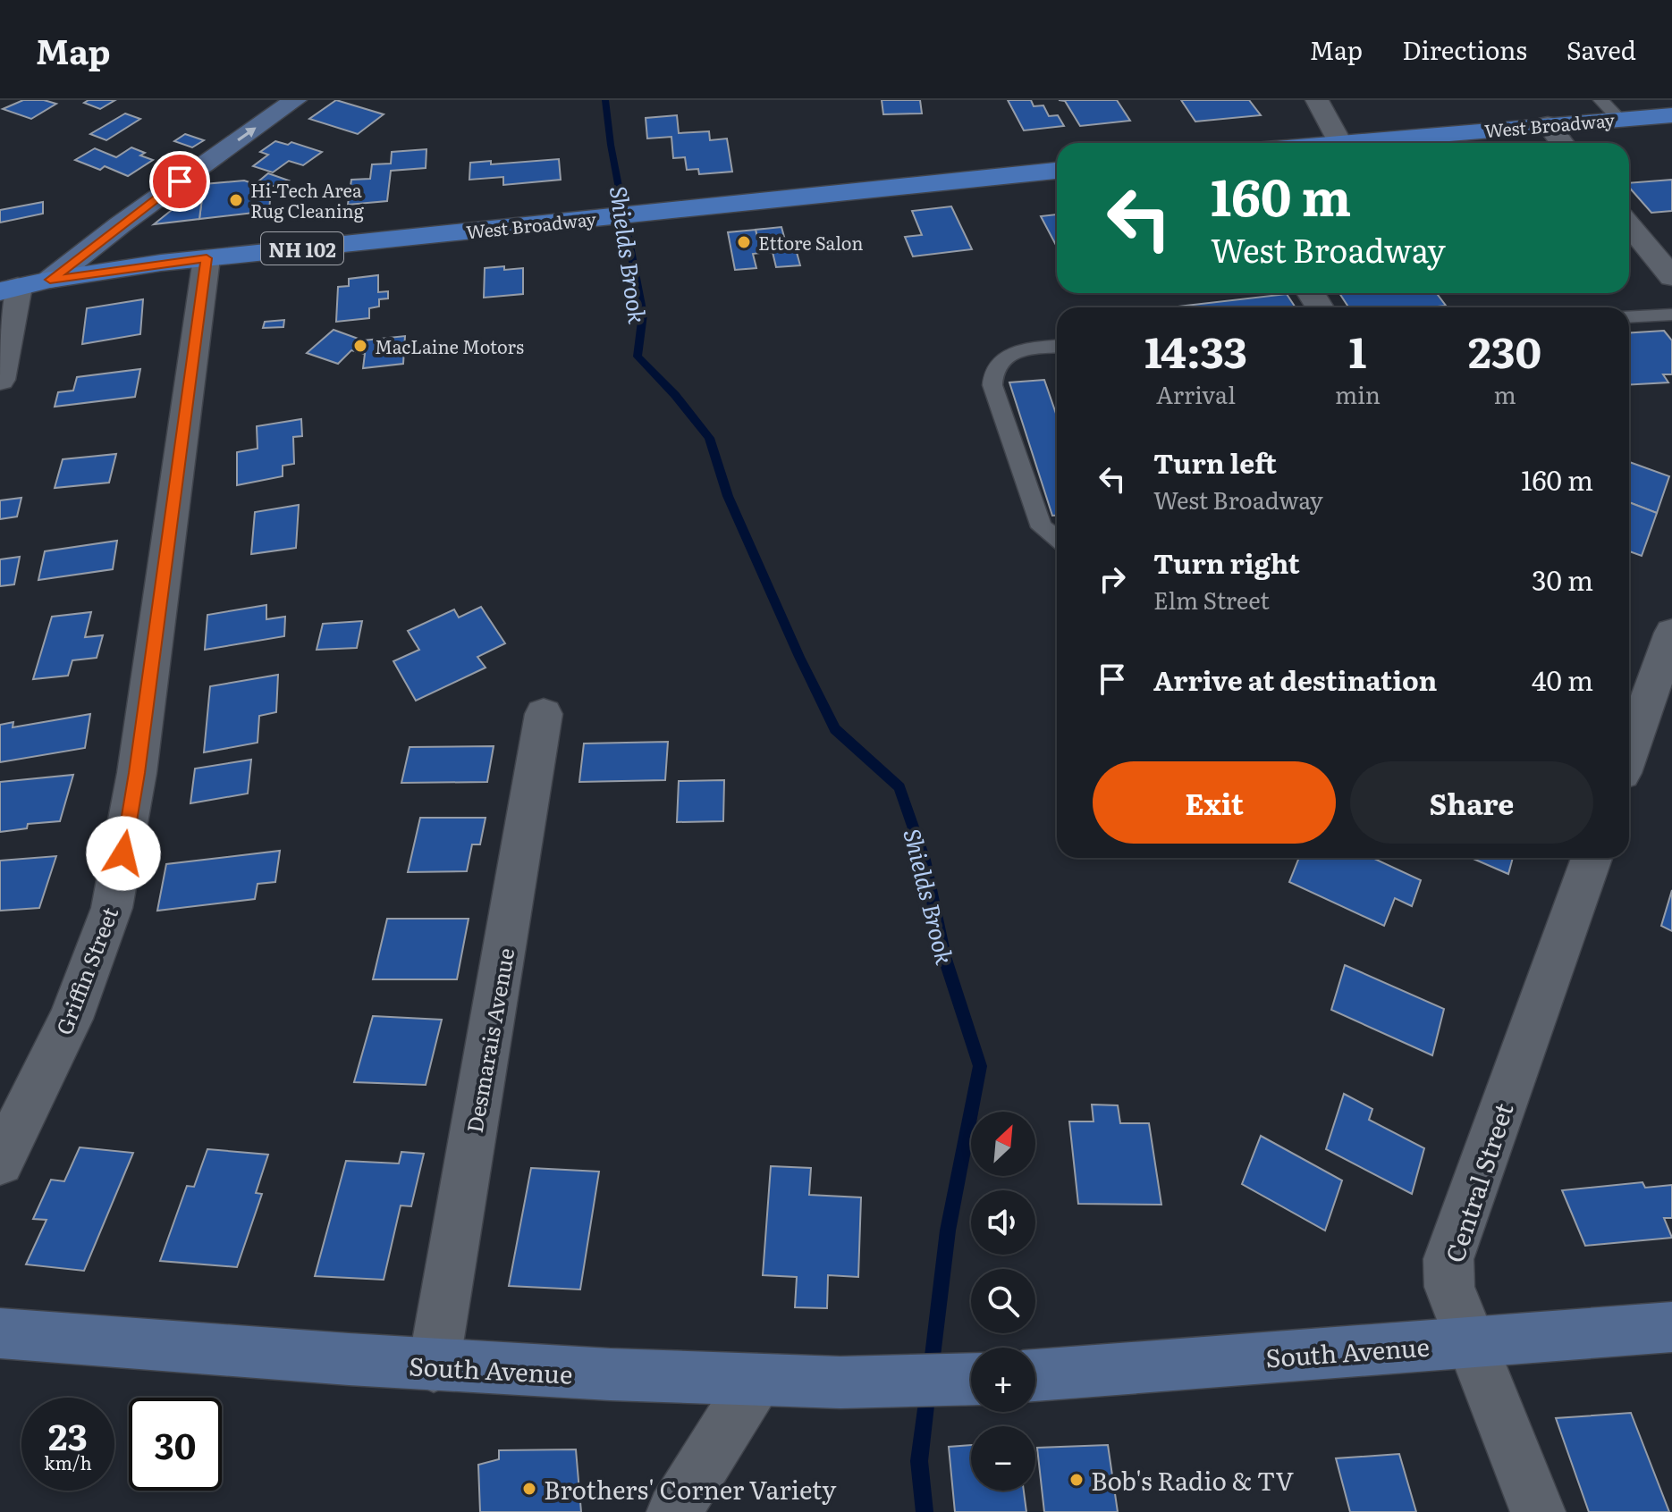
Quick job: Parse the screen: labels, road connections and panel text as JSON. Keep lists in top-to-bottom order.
{
  "streets": {
    "main road": ["West Broadway", "NH 102"],
    "street": [
      "Griffin Street",
      "Desmarais Avenue",
      "Central Street",
      "South Avenue"
    ]
  },
  "crossings": [
    ["West Broadway", "Griffin Street"],
    ["Desmarais Avenue", "South Avenue"],
    ["Central Street", "South Avenue"]
  ],
  "water": ["Shields Brook"],
  "places": [
    "Hi-Tech Area Rug Cleaning",
    "Ettore Salon",
    "MacLaine Motors",
    "Bob's Radio & TV",
    "Brothers' Corner Variety"
  ],
  "north": "top right",
  "page": {
    "header": "Map",
    "nav": ["Map", "Directions", "Saved"],
    "turn": ["160 m", "West Broadway"],
    "eta": [
      "14:33",
      "Arrival",
      "1",
      "min",
      "230",
      "m"
    ],
    "list": [
      {
        "name": "Turn left",
        "note": "West Broadway",
        "value": "160 m"
      },
      {
        "name": "Turn right",
        "note": "Elm Street",
        "value": "30 m"
      },
      {
        "name": "Arrive at destination",
        "value": "40 m"
      }
    ],
    "buttons": ["Exit", "Share"],
    "map_buttons": ["+", "−"],
    "speed": "23 km/h",
    "limit": "30"
  }
}
